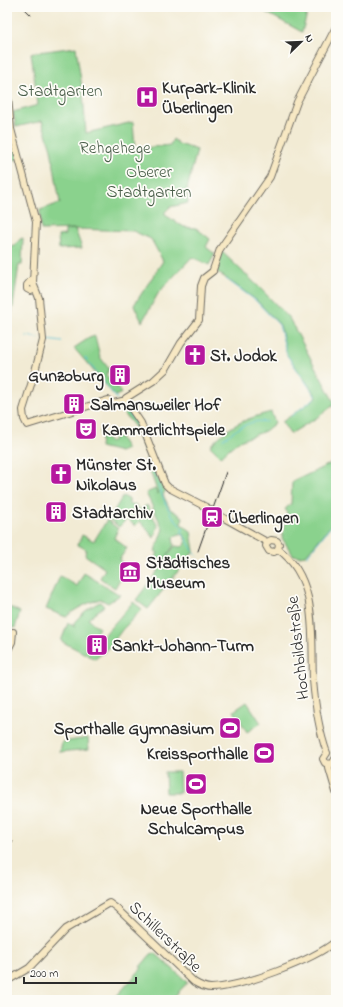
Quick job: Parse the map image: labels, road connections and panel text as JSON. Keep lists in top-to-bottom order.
{
  "streets": {
    "street": ["Hochbildstraße", "Schillerstraße"]
  },
  "parks": ["Stadtgarten", "Rehgehege", "Oberer Stadtgarten"],
  "places": {
    "hospital": ["Kurpark-Klinik Überlingen"],
    "church": ["St. Jodok", "Münster St. Nikolaus"],
    "building": [
      "Gunzoburg",
      "Salmansweiler Hof",
      "Stadtarchiv",
      "Sankt-Johann-Turm"
    ],
    "theatre": ["Kammerlichtspiele"],
    "station": ["Überlingen"],
    "museum": ["Städtisches Museum"],
    "sports": ["Sporthalle Gymnasium", "Kreissporthalle", "Neue Sporthalle Schulcampus"]
  },
  "scale_bar": "200 m",
  "north": "top right"
}
